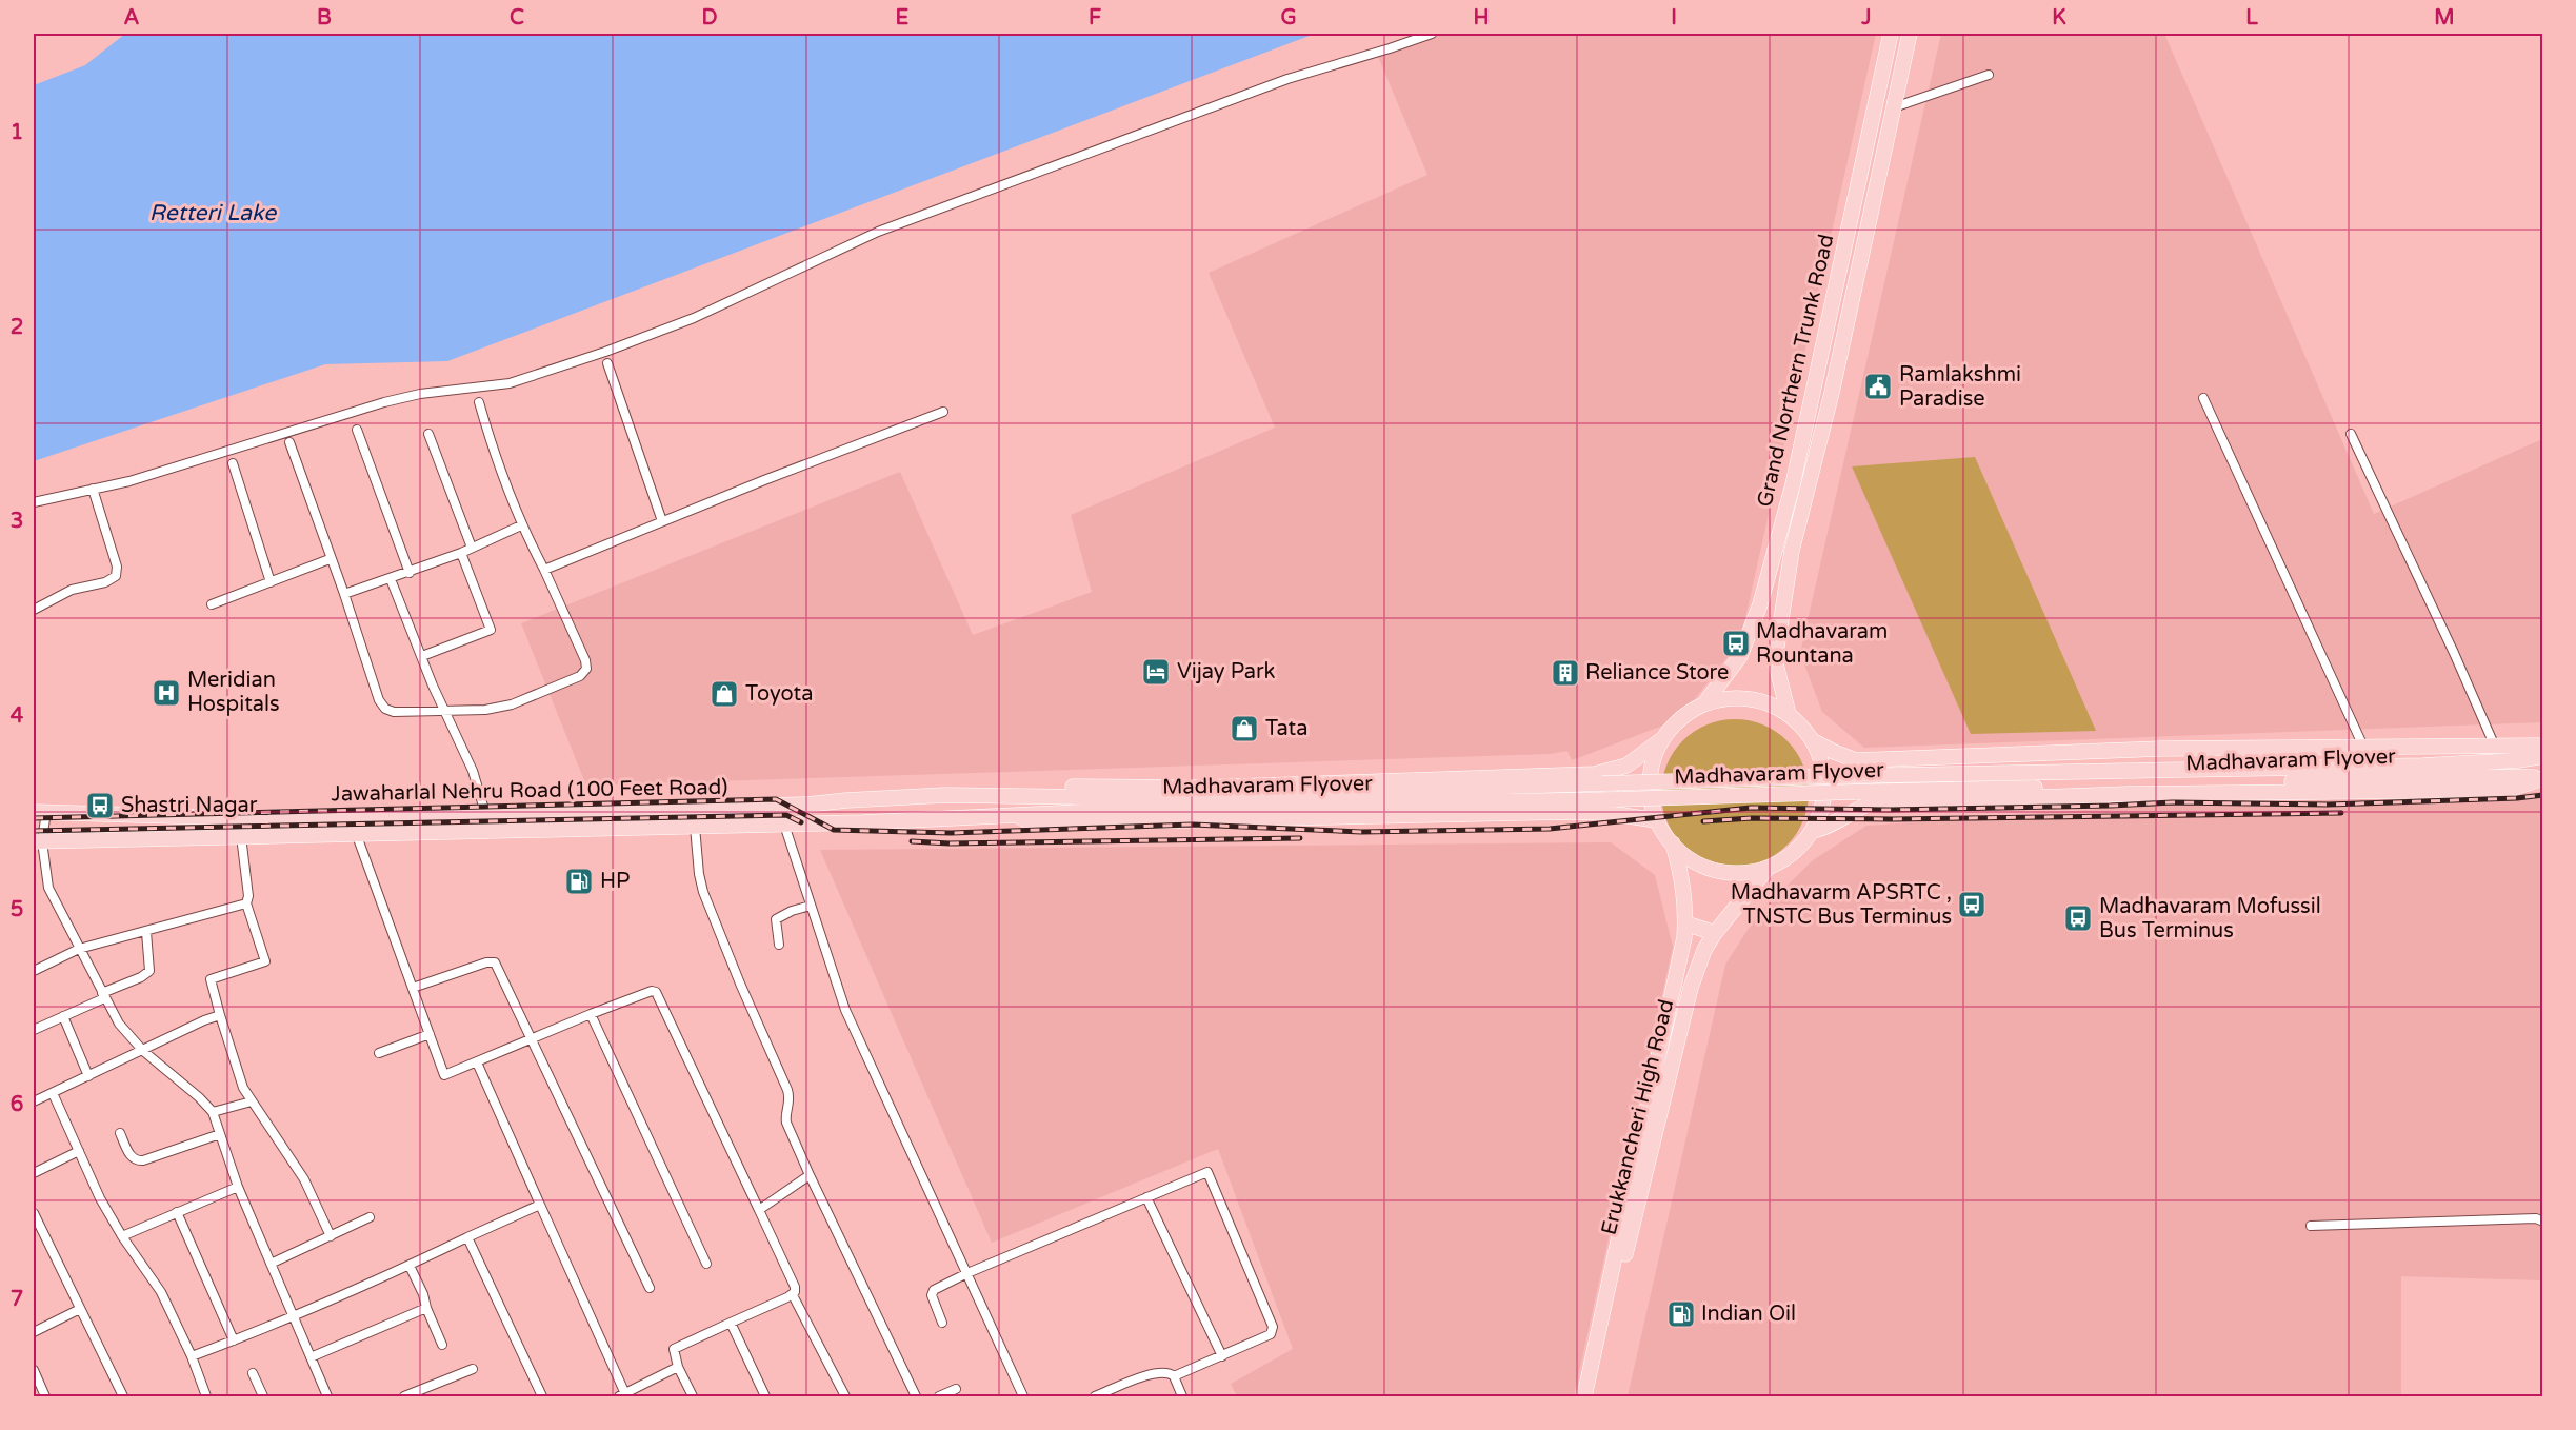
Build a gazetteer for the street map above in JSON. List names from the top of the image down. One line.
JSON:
{"streets":{"main road":["Grand Northern Trunk Road","Madhavaram Flyover","Jawaharlal Nehru Road (100 Feet Road)","Erukkancheri High Road"]},"crossings":[["Grand Northern Trunk Road","Erukkancheri High Road"],["Madhavaram Flyover","Jawaharlal Nehru Road (100 Feet Road)"]],"water":["Retteri Lake"],"places":{"public building":["Ramlakshmi Paradise"],"bus stop":["Madhavaram Rountana","Shastri Nagar","Madhavarm APSRTC , TNSTC Bus Terminus","Madhavaram Mofussil Bus Terminus"],"hotel":["Vijay Park"],"building":["Reliance Store"],"hospital":["Meridian Hospitals"],"shop":["Toyota","Tata"],"fuel station":["HP","Indian Oil"]},"grid":{"columns":["A","B","C","D","E","F","G","H","I","J","K","L","M"],"rows":["1","2","3","4","5","6","7"]}}
